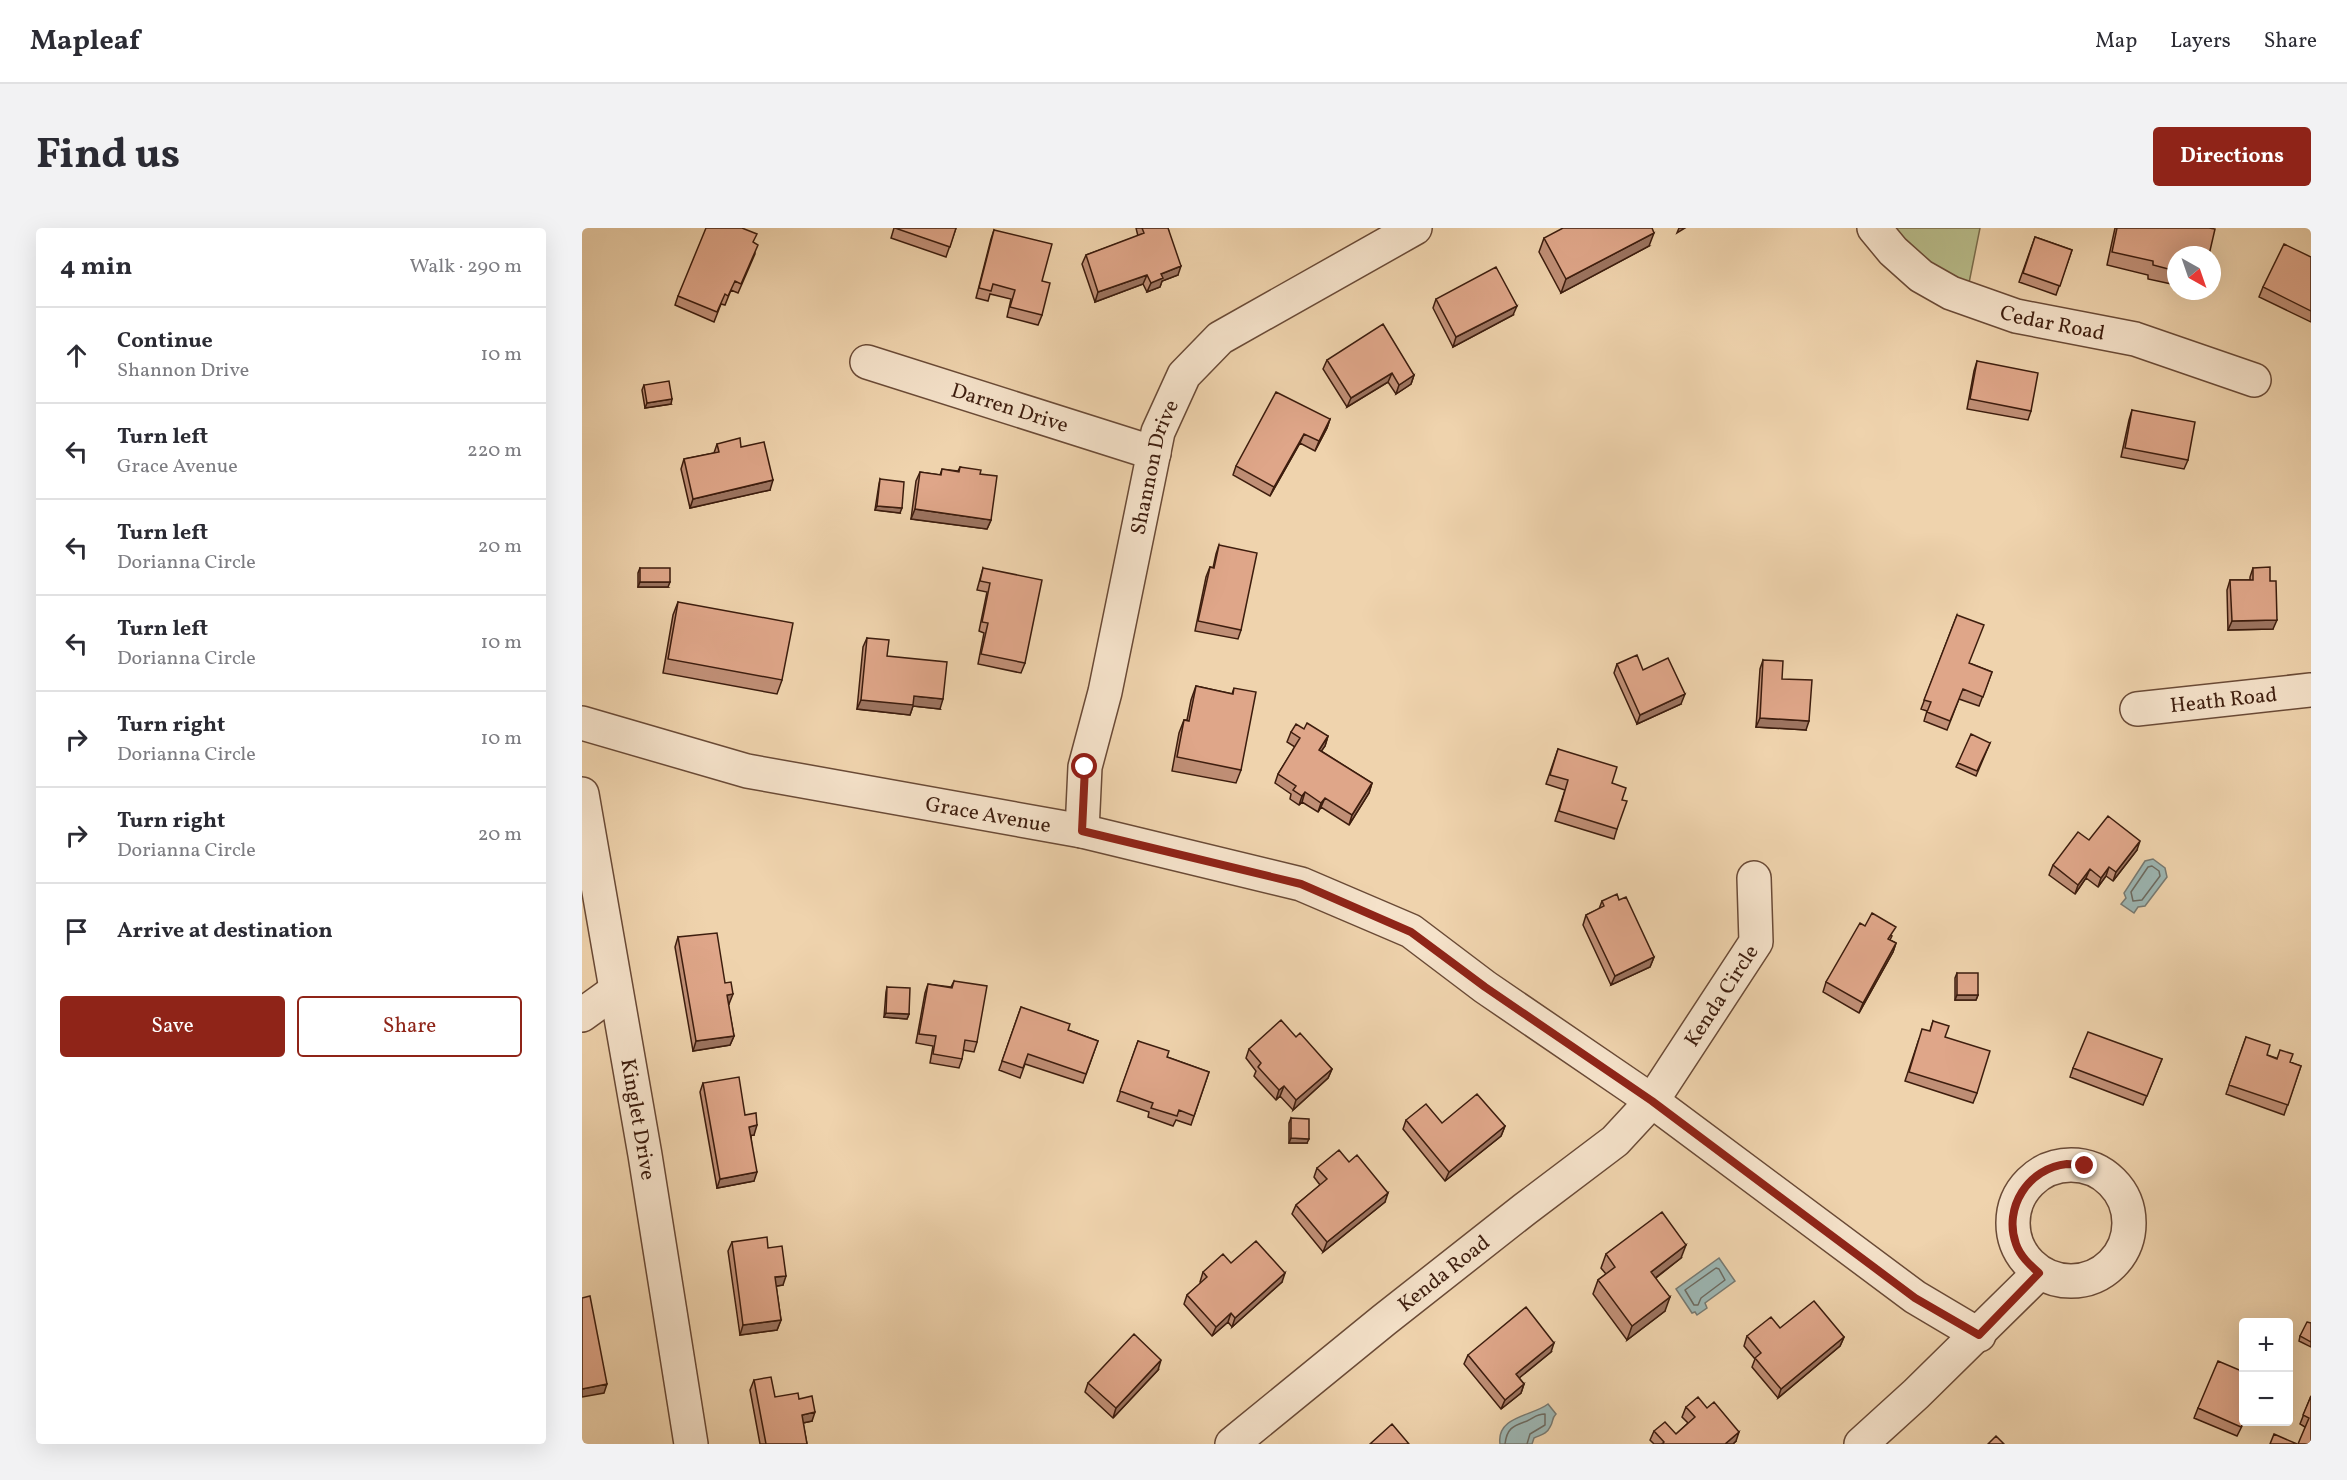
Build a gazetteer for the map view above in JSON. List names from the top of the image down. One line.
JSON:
{"streets":{"street":["Cedar Road","Darren Drive","Shannon Drive","Heath Road","Grace Avenue","Kenda Circle","Kinglet Drive","Kenda Road"]},"crossings":[["Darren Drive","Shannon Drive"],["Shannon Drive","Grace Avenue"],["Grace Avenue","Kenda Circle"],["Grace Avenue","Kenda Road"],["Kenda Circle","Kenda Road"]],"north":"bottom right","page":{"header":"Mapleaf","nav":["Map","Layers","Share"],"title":"Find us","buttons":["Directions",["Save","Share"]],"heading":["4 min","Walk · 290 m"],"list":[["Continue","Shannon Drive","10 m"],["Turn left","Grace Avenue","220 m"],["Turn left","Dorianna Circle","20 m"],["Turn left","Dorianna Circle","10 m"],["Turn right","Dorianna Circle","10 m"],["Turn right","Dorianna Circle","20 m"],"Arrive at destination"],"map_buttons":["+","−"]}}
